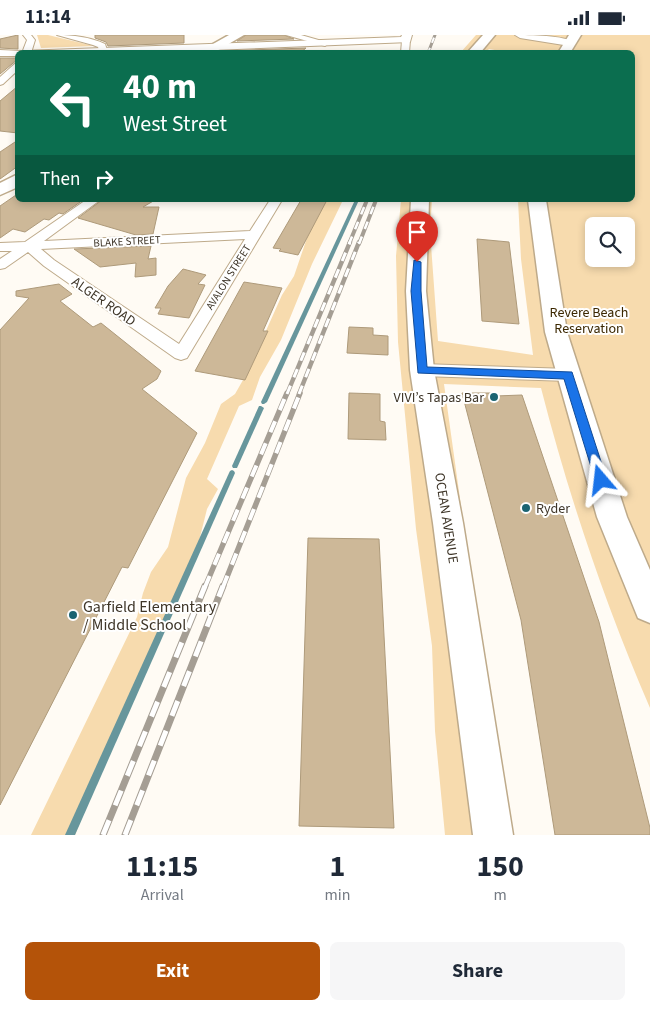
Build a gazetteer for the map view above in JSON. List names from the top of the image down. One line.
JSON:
{"streets":{"main road":["OCEAN AVENUE"],"street":["BLAKE STREET","AVALON STREET","ALGER ROAD"]},"crossings":[["BLAKE STREET","AVALON STREET"],["BLAKE STREET","ALGER ROAD"],["AVALON STREET","ALGER ROAD"]],"parks":["Revere Beach Reservation"],"places":["VIVI’s Tapas Bar","Ryder","Garfield Elementary / Middle School"],"page":{"status":"11:14","turn":["40 m","West Street"],"then":"Then","eta":["11:15","Arrival","1","min","150","m"],"buttons":["Exit","Share"]}}
